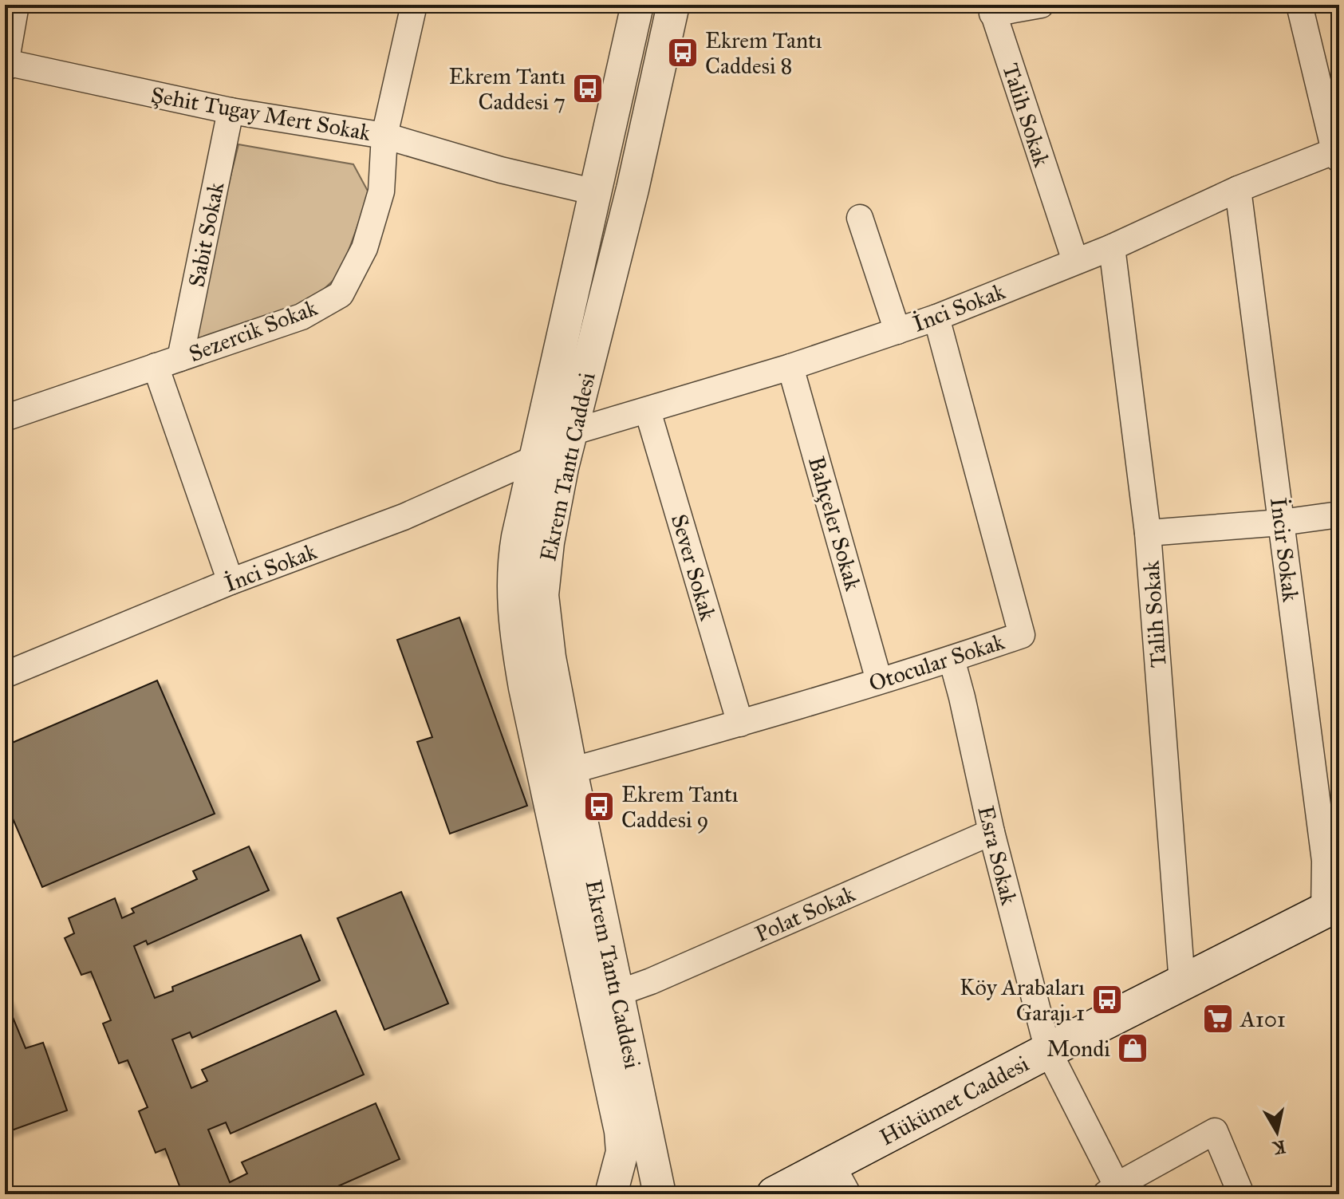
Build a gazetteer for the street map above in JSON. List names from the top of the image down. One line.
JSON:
{"streets":{"main road":["Hükümet Caddesi"],"street":["Şehit Tugay Mert Sokak","Talih Sokak","Sabit Sokak","İnci Sokak","Sezercik Sokak","Ekrem Tantı Caddesi","Bahçeler Sokak","İncir Sokak","Sever Sokak","Otocular Sokak","Esra Sokak","Polat Sokak"]},"crossings":[["Şehit Tugay Mert Sokak","Sabit Sokak"],["Şehit Tugay Mert Sokak","Sezercik Sokak"],["Talih Sokak","İnci Sokak"],["Talih Sokak","Hükümet Caddesi"],["Sabit Sokak","Sezercik Sokak"],["İnci Sokak","Ekrem Tantı Caddesi"],["İnci Sokak","Bahçeler Sokak"],["İnci Sokak","İncir Sokak"],["İnci Sokak","Sever Sokak"],["İnci Sokak","Otocular Sokak"],["Ekrem Tantı Caddesi","Otocular Sokak"],["Ekrem Tantı Caddesi","Polat Sokak"],["Bahçeler Sokak","Otocular Sokak"],["İncir Sokak","Hükümet Caddesi"],["Sever Sokak","Otocular Sokak"],["Otocular Sokak","Esra Sokak"],["Esra Sokak","Polat Sokak"],["Esra Sokak","Hükümet Caddesi"]],"places":{"bus stop":["Ekrem Tantı Caddesi 8","Ekrem Tantı Caddesi 7","Ekrem Tantı Caddesi 9","Köy Arabaları Garajı 1"],"supermarket":["A101"],"shop":["Mondi"]},"north":"bottom"}
